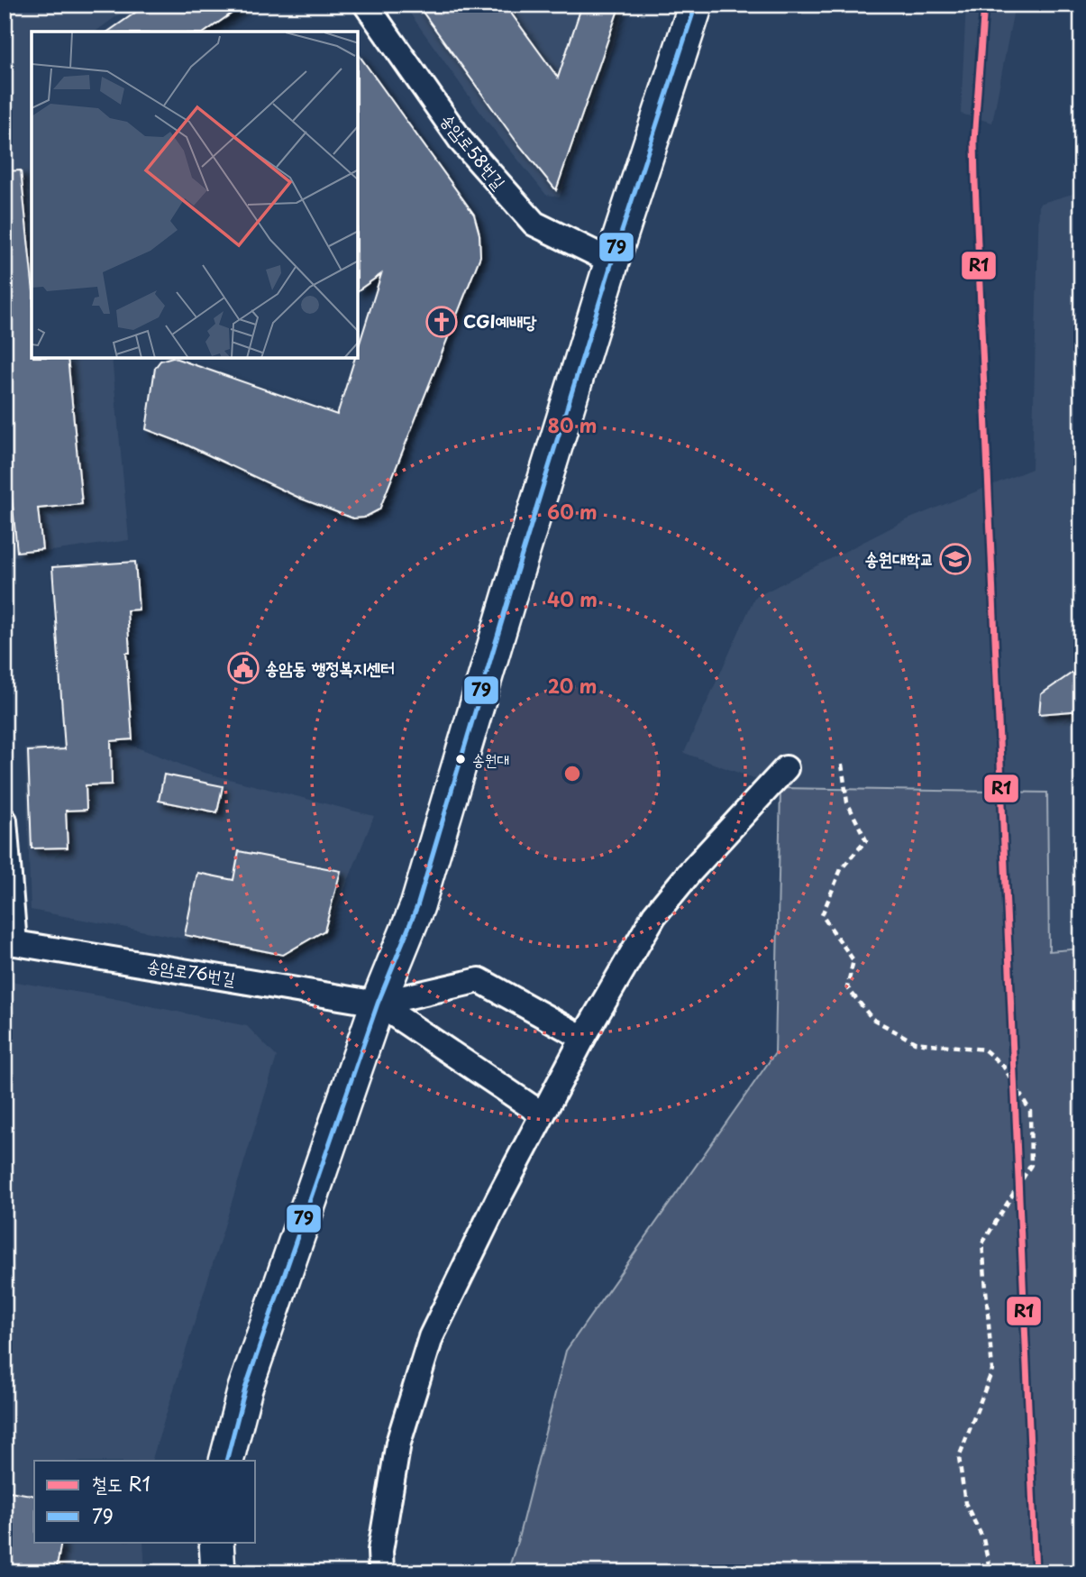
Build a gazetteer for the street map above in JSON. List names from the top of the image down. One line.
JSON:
{"streets":{"street":["송암로58번길","송암로76번길"]},"places":{"church":["CGI예배당"],"school or university":["송원대학교"],"public building":["송암동 행정복지센터"],"other":["송원대"]},"lines":["rail line R1","transit line 79"],"legend":["철도 R1","79"],"rings":["80 m","60 m","40 m","20 m"]}
